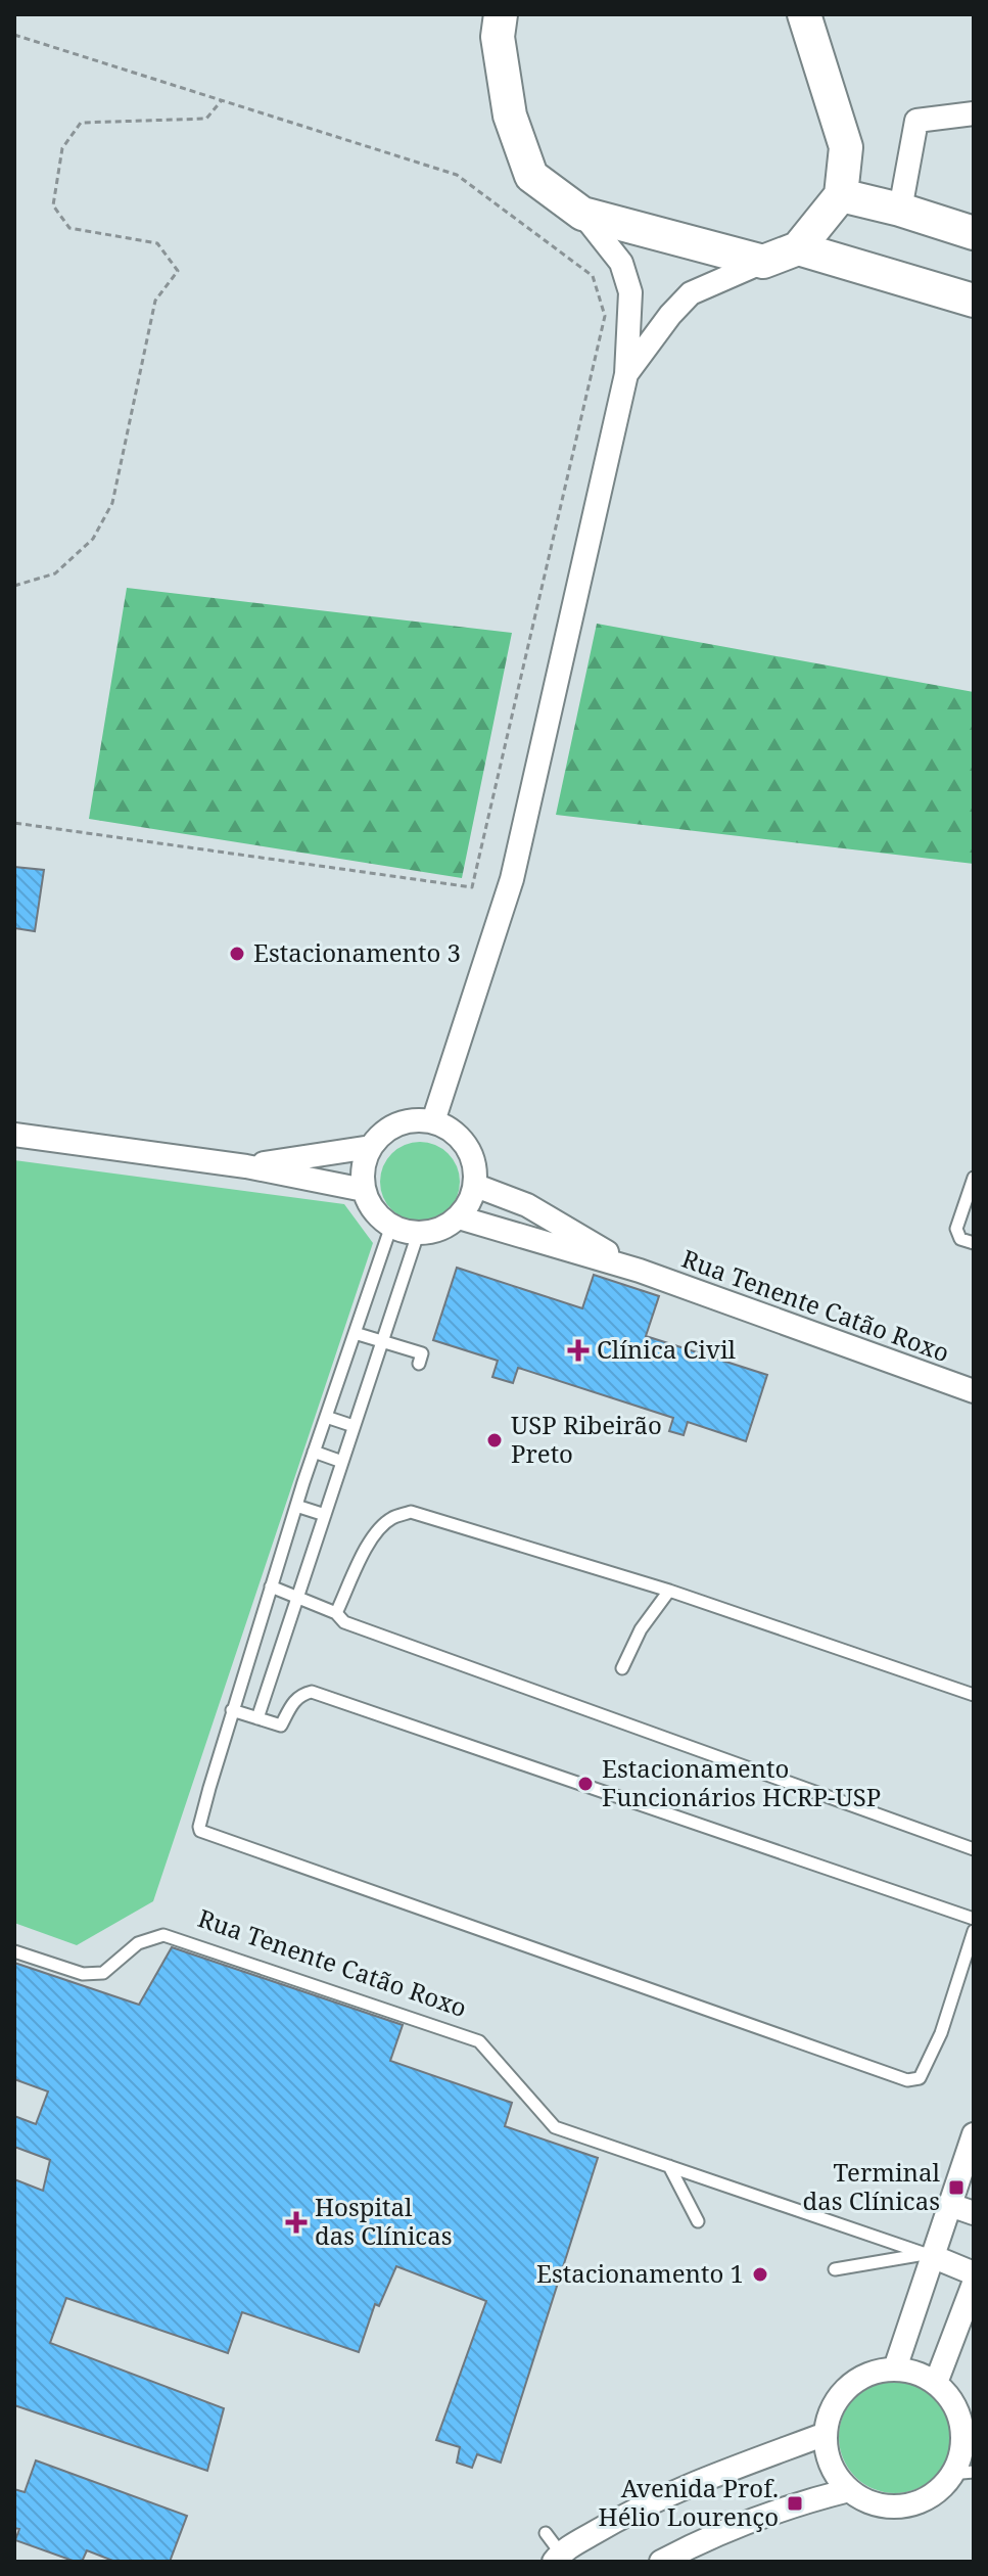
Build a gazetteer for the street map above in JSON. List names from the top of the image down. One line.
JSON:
{"streets":{"street":["Rua Tenente Catão Roxo"]},"places":{"other":["Estacionamento 3","USP Ribeirão Preto","Estacionamento Funcionários HCRP-USP","Estacionamento 1"],"health":["Clínica Civil","Hospital das Clínicas"],"transit":["Terminal das Clínicas","Avenida Prof. Hélio Lourenço"]}}
